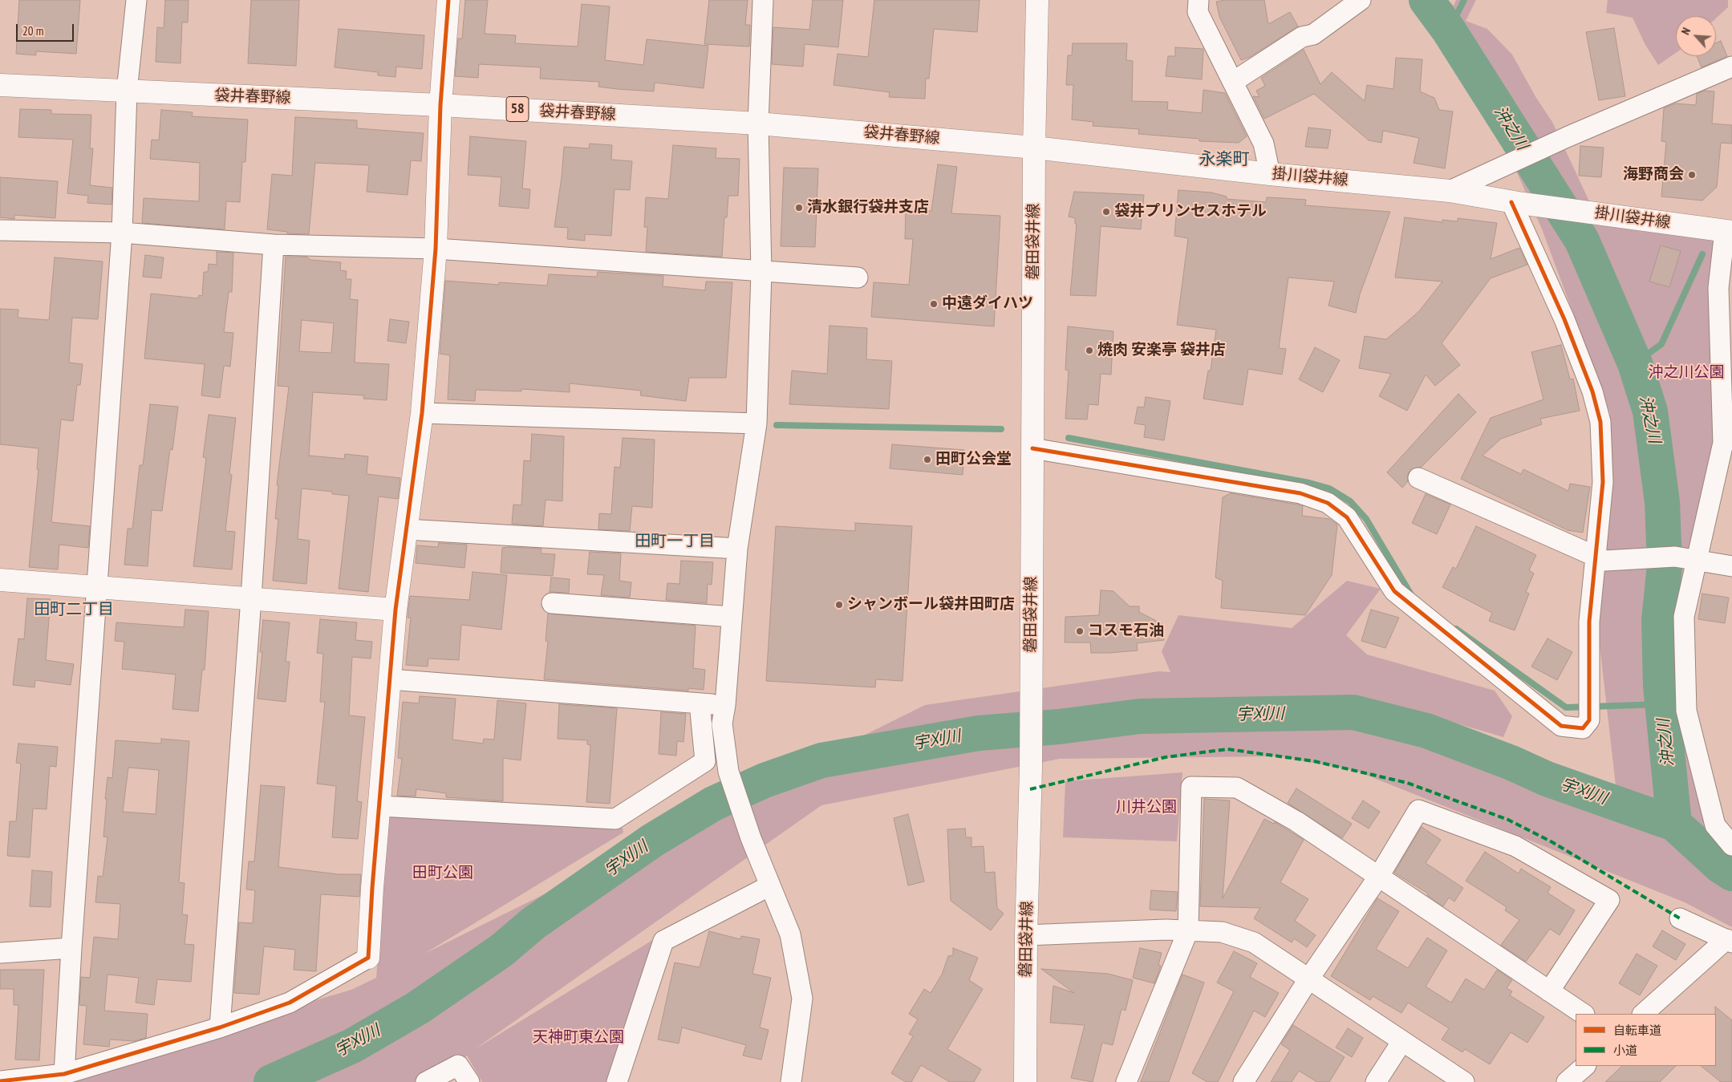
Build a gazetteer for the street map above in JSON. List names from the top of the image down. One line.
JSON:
{"streets":{"main road":["袋井春野線","58","掛川袋井線","磐田袋井線"]},"crossings":[["袋井春野線","掛川袋井線"],["袋井春野線","磐田袋井線"],["掛川袋井線","磐田袋井線"]],"districts":["永楽町","田町一丁目","田町二丁目"],"water":["沖之川","宇刈川"],"parks":["沖之川公園","川井公園","田町公園","天神町東公園"],"places":["海野商会","清水銀行袋井支店","袋井プリンセスホテル","中遠ダイハツ","焼肉 安楽亭 袋井店","田町公会堂","シャンボール袋井田町店","コスモ石油"],"legend":["自転車道","小道"],"scale_bar":"20 m","north":"top left"}
